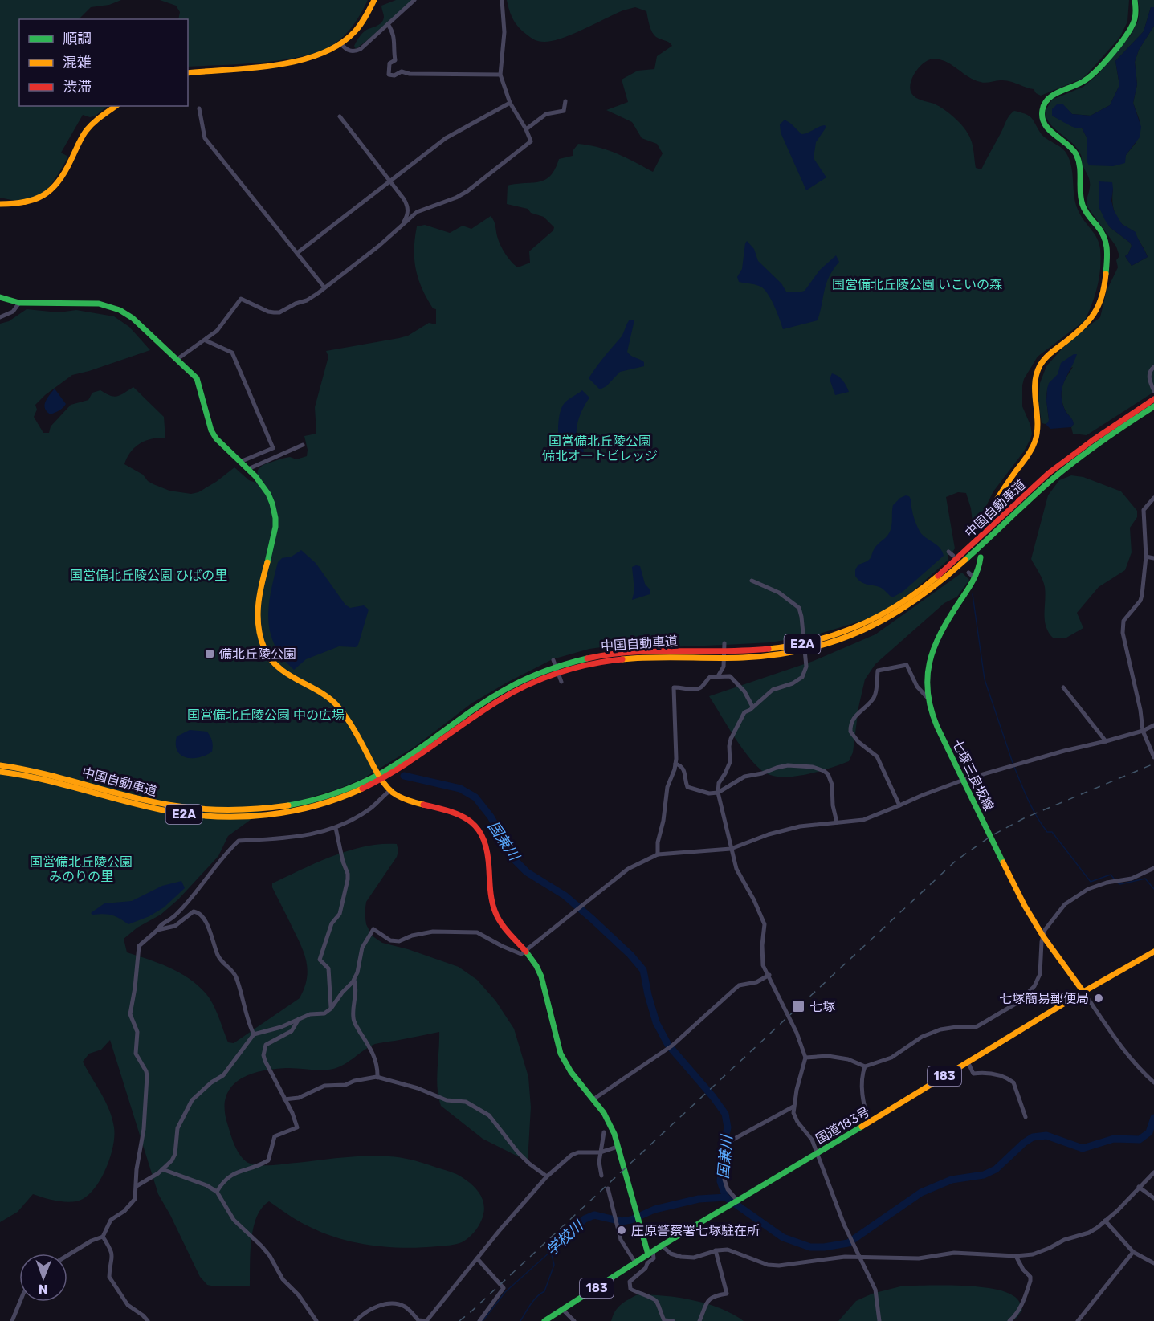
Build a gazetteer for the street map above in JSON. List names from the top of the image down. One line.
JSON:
{"streets":{"main road":["中国自動車道","E2A","七塚三良坂線","183","国道183号"]},"crossings":[["七塚三良坂線","国道183号"]],"water":["国兼川","学校川"],"parks":["国営備北丘陵公園 いこいの森","国営備北丘陵公園 備北オートビレッジ","国営備北丘陵公園 ひばの里","国営備北丘陵公園 中の広場","国営備北丘陵公園 みのりの里"],"places":{"transit":["備北丘陵公園","七塚"],"other":["七塚簡易郵便局","庄原警察署七塚駐在所"]},"legend":["順調","混雑","渋滞"],"north":"bottom"}
